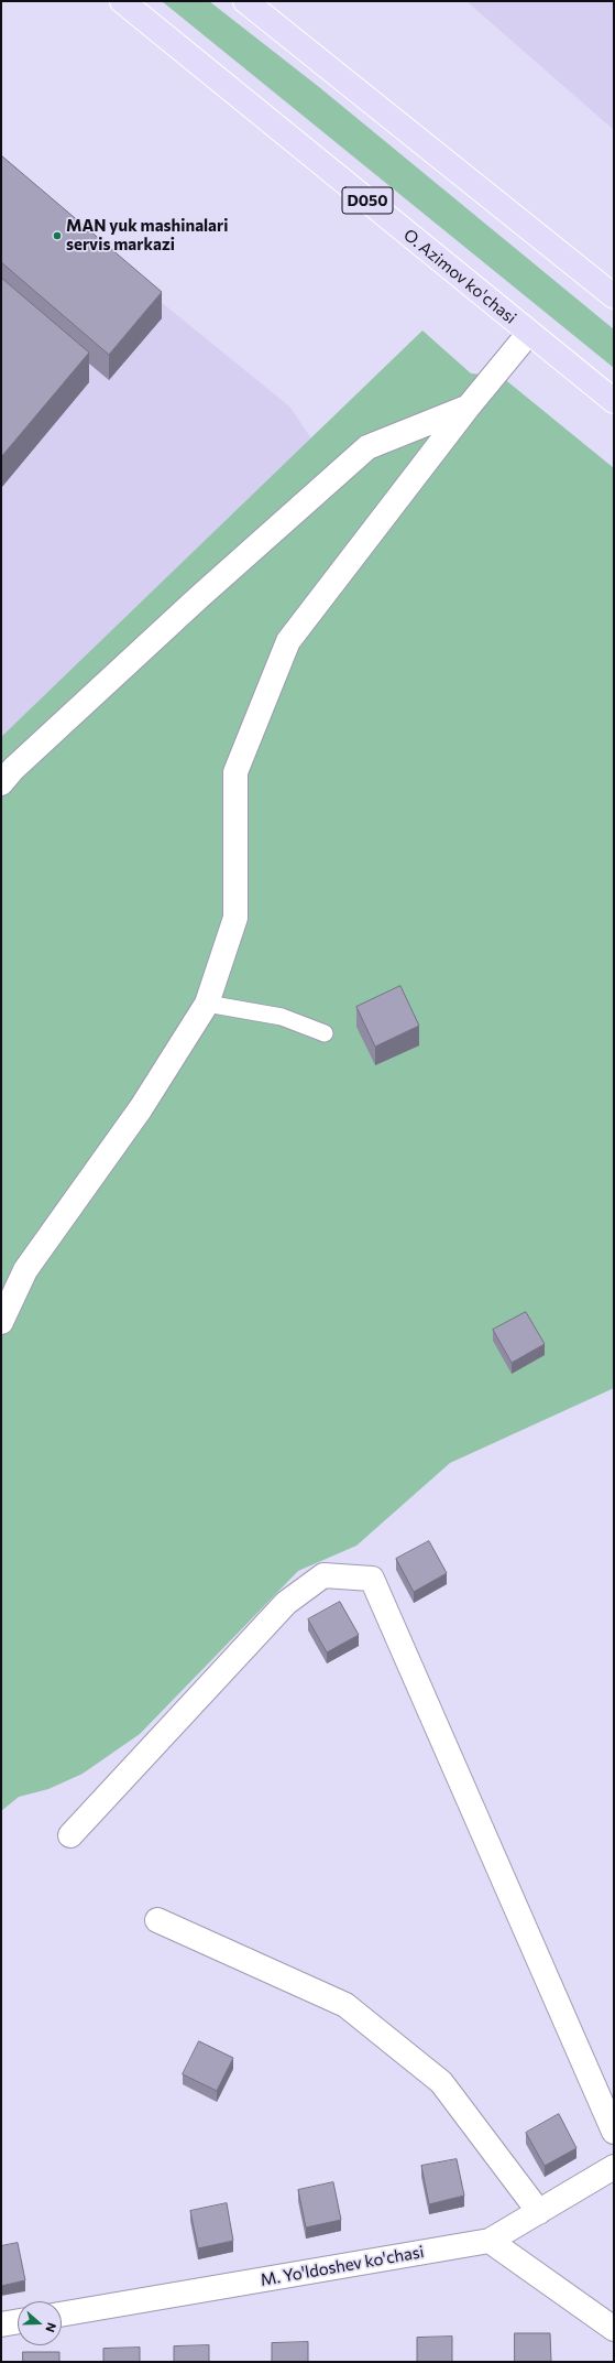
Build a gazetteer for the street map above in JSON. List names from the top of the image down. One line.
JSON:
{"streets":{"main road":["D050","O. Azimov ko'chasi"],"street":["M. Yo'ldoshev ko'chasi"]},"places":["MAN yuk mashinalari servis markazi"],"north":"right"}
